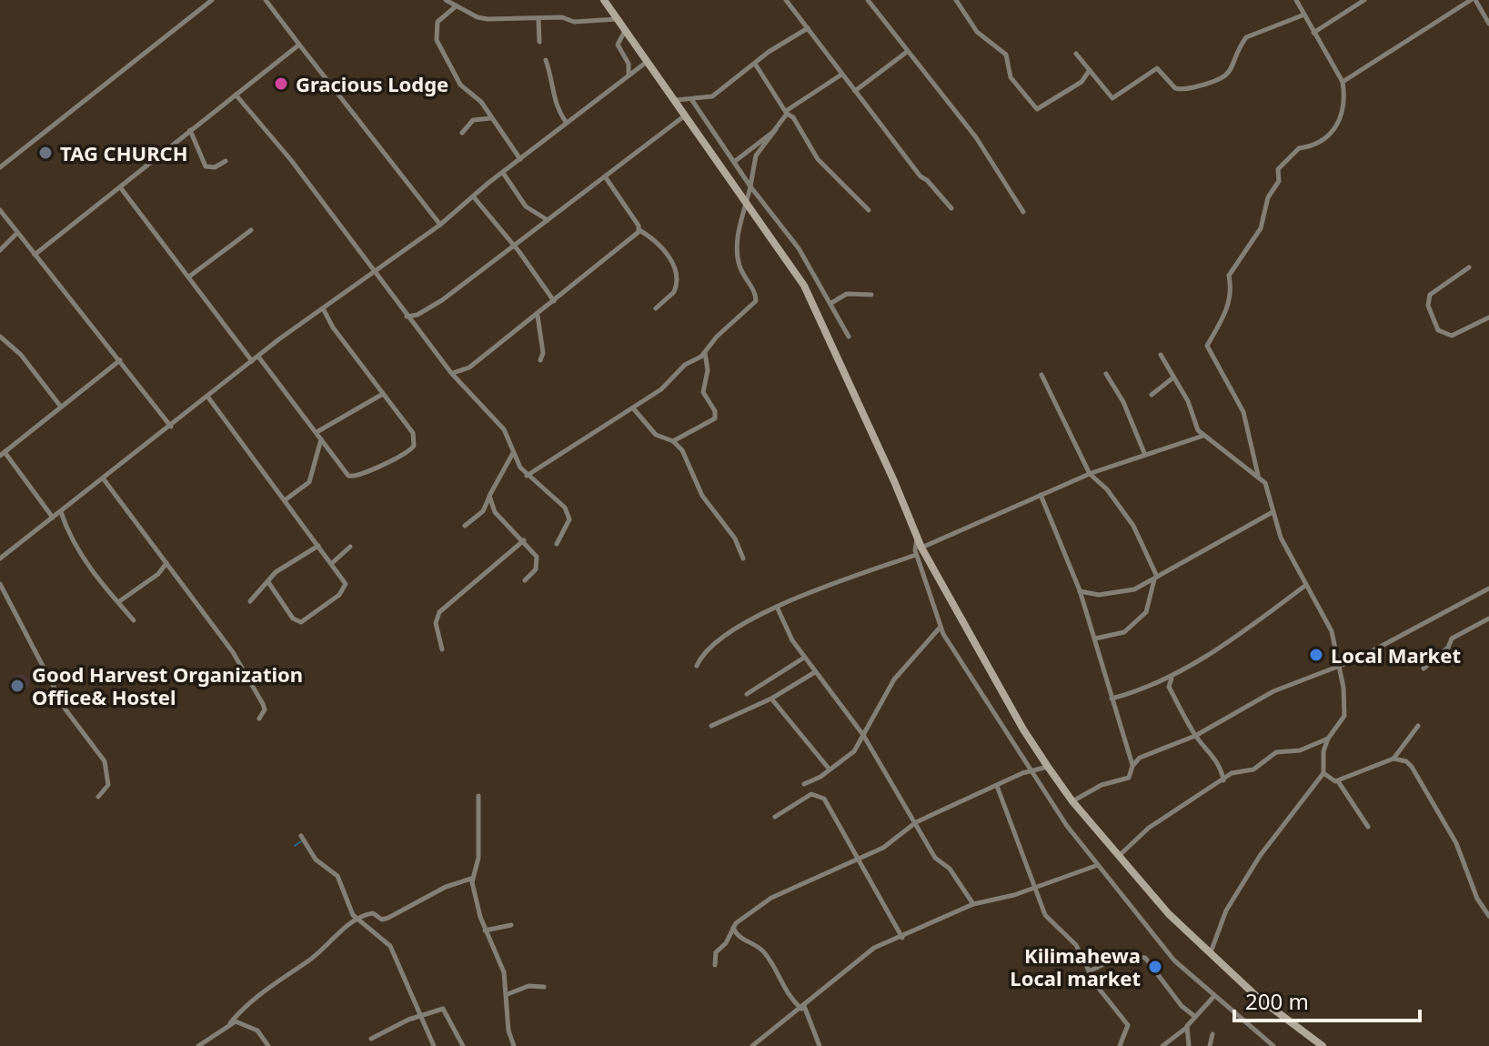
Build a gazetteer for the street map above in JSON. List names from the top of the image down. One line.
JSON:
{"places":["Gracious Lodge","TAG CHURCH","Local Market","Good Harvest Organization Office& Hostel","Kilimahewa Local market"],"scale_bar":"200 m"}
